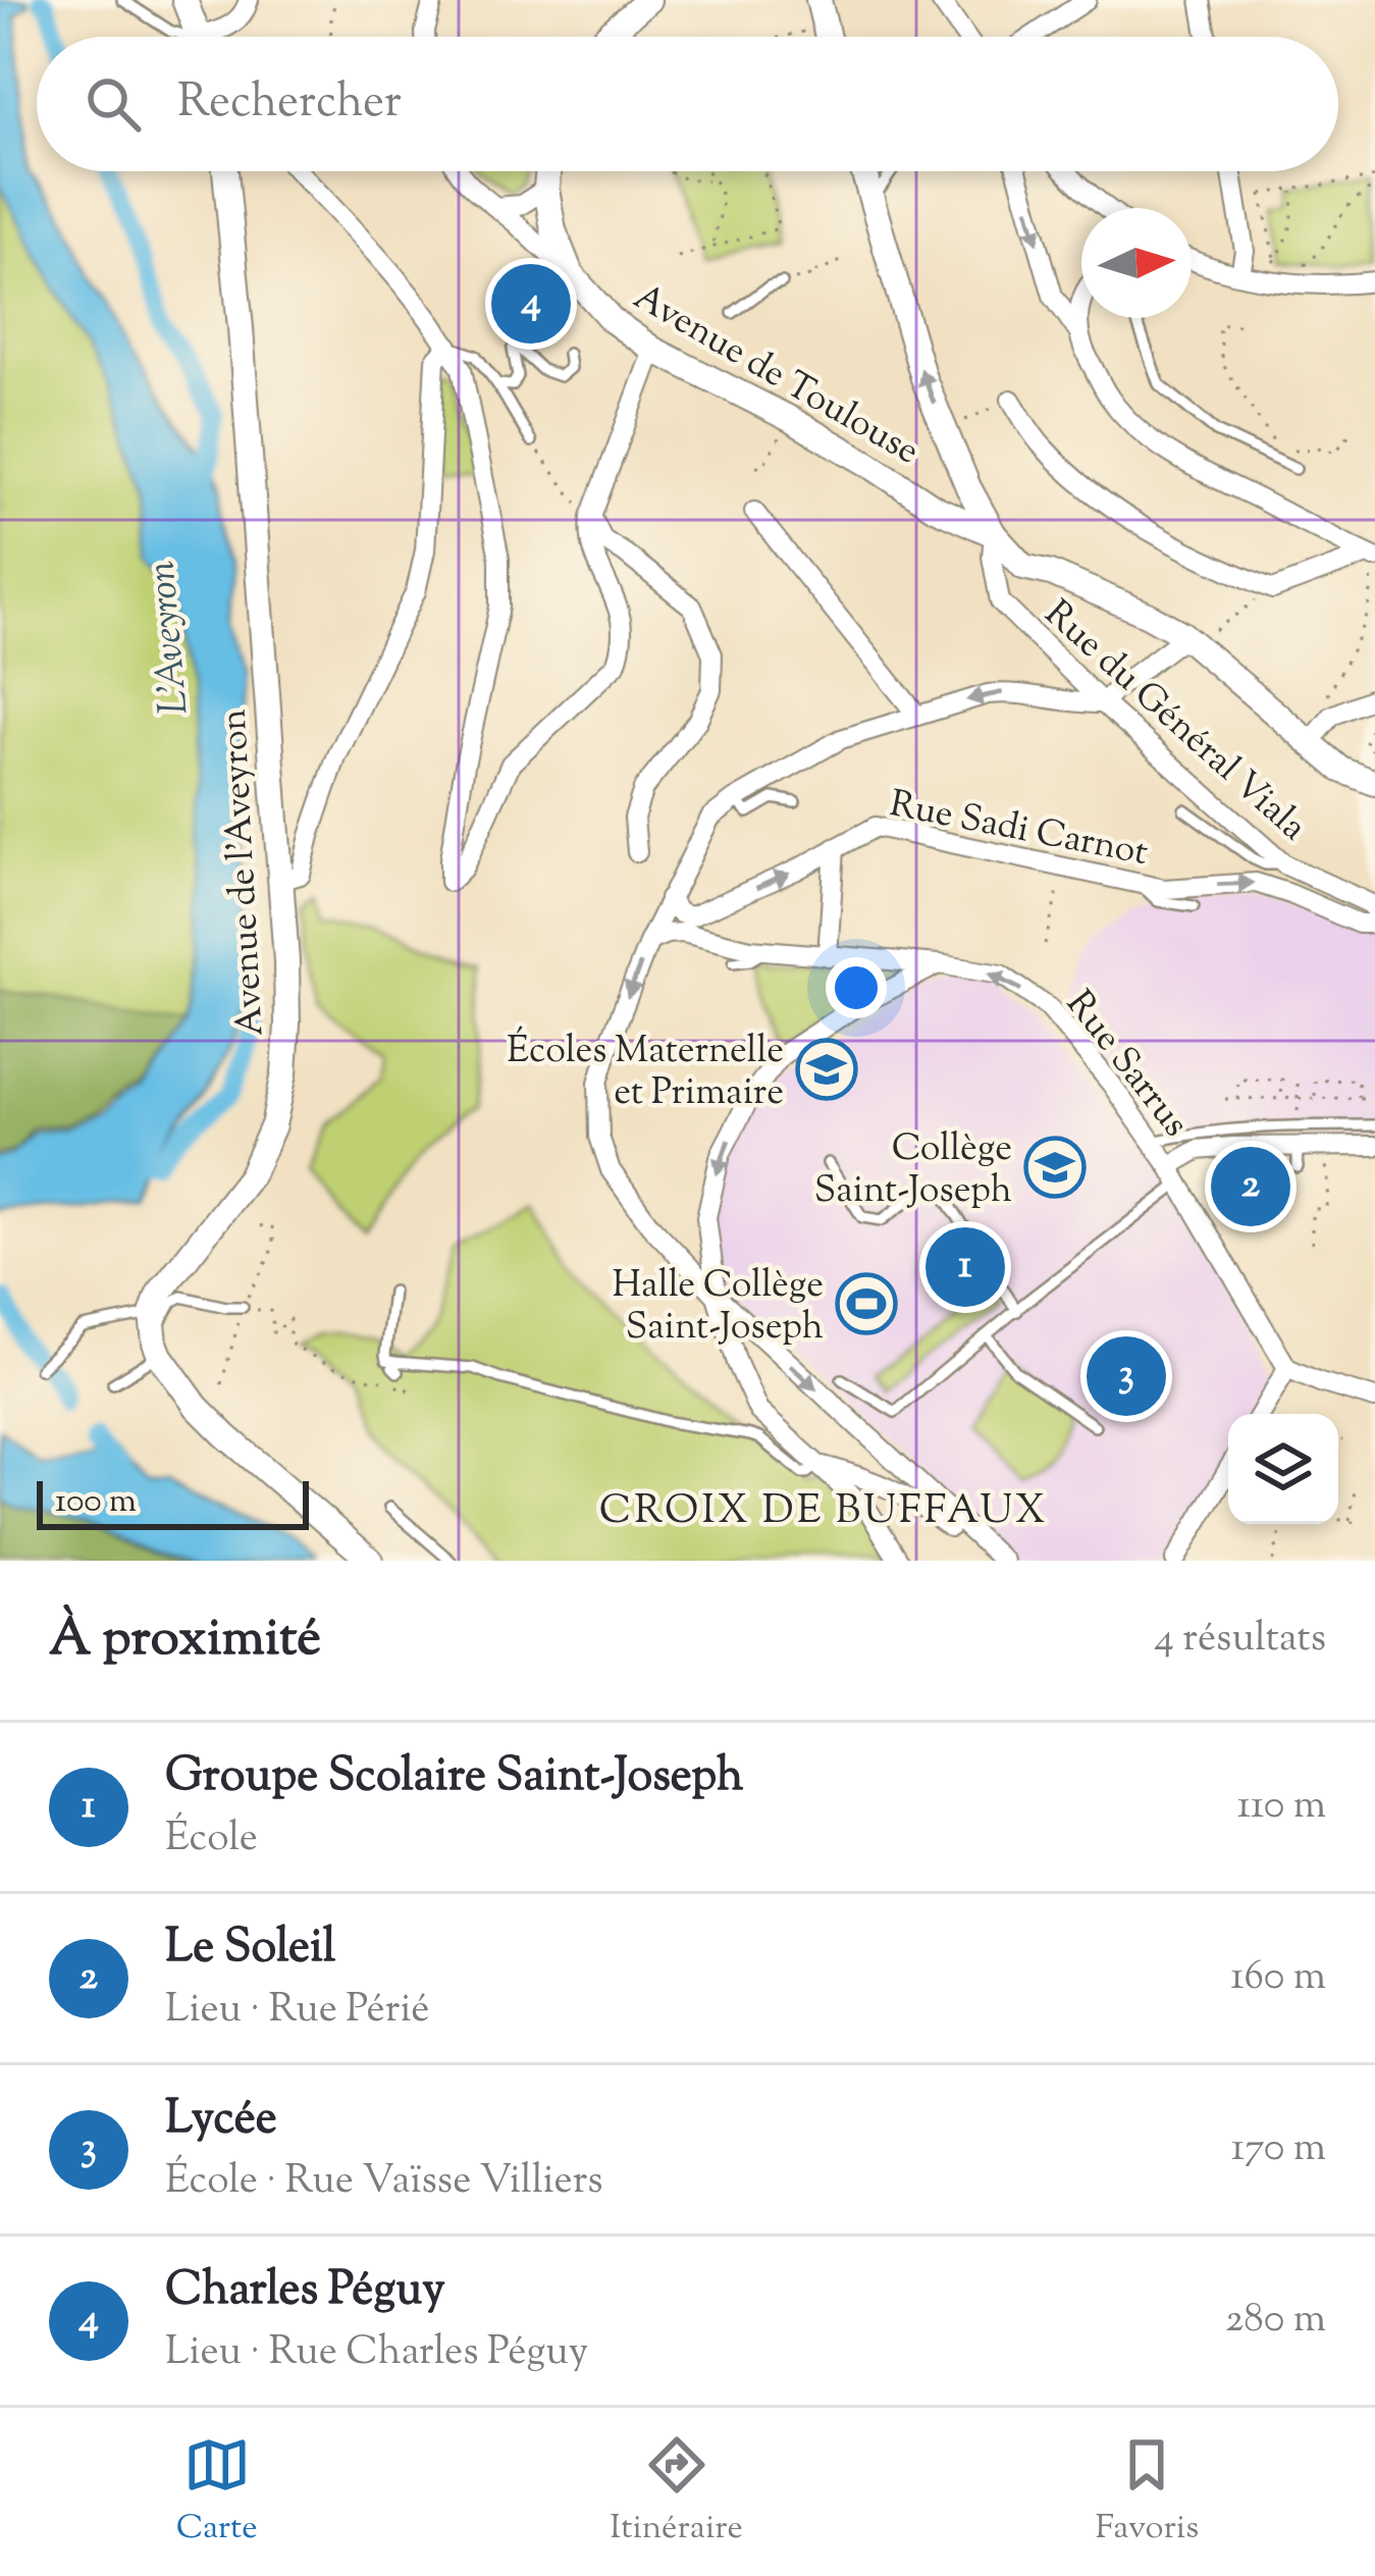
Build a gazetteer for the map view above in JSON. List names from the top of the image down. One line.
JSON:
{"streets":{"main road":["Avenue de Toulouse","Avenue de l'Aveyron"],"street":["Rue du Général Viala","Rue Sadi Carnot","Rue Sarrus"]},"crossings":[["Avenue de Toulouse","Rue du Général Viala"],["Rue Sadi Carnot","Rue Sarrus"]],"one_way":["Rue Sadi Carnot"],"districts":["CROIX DE BUFFAUX"],"water":["L'Aveyron"],"places":{"school or university":["Écoles Maternelle et Primaire","Collège Saint-Joseph"],"sports":["Halle Collège Saint-Joseph"]},"scale_bar":"100 m","north":"right","page":{"search":"Rechercher","pins":["4","2","1","3"],"scale":"100 m","heading":["À proximité","4 résultats"],"list":[{"mark":"1","name":"Groupe Scolaire Saint-Joseph","note":"École","value":"110 m"},{"mark":"2","name":"Le Soleil","note":"Lieu · Rue Périé","value":"160 m"},{"mark":"3","name":"Lycée","note":"École · Rue Vaïsse Villiers","value":"170 m"},{"mark":"4","name":"Charles Péguy","note":"Lieu · Rue Charles Péguy","value":"280 m"}],"nav":["Carte","Itinéraire","Favoris"]}}
